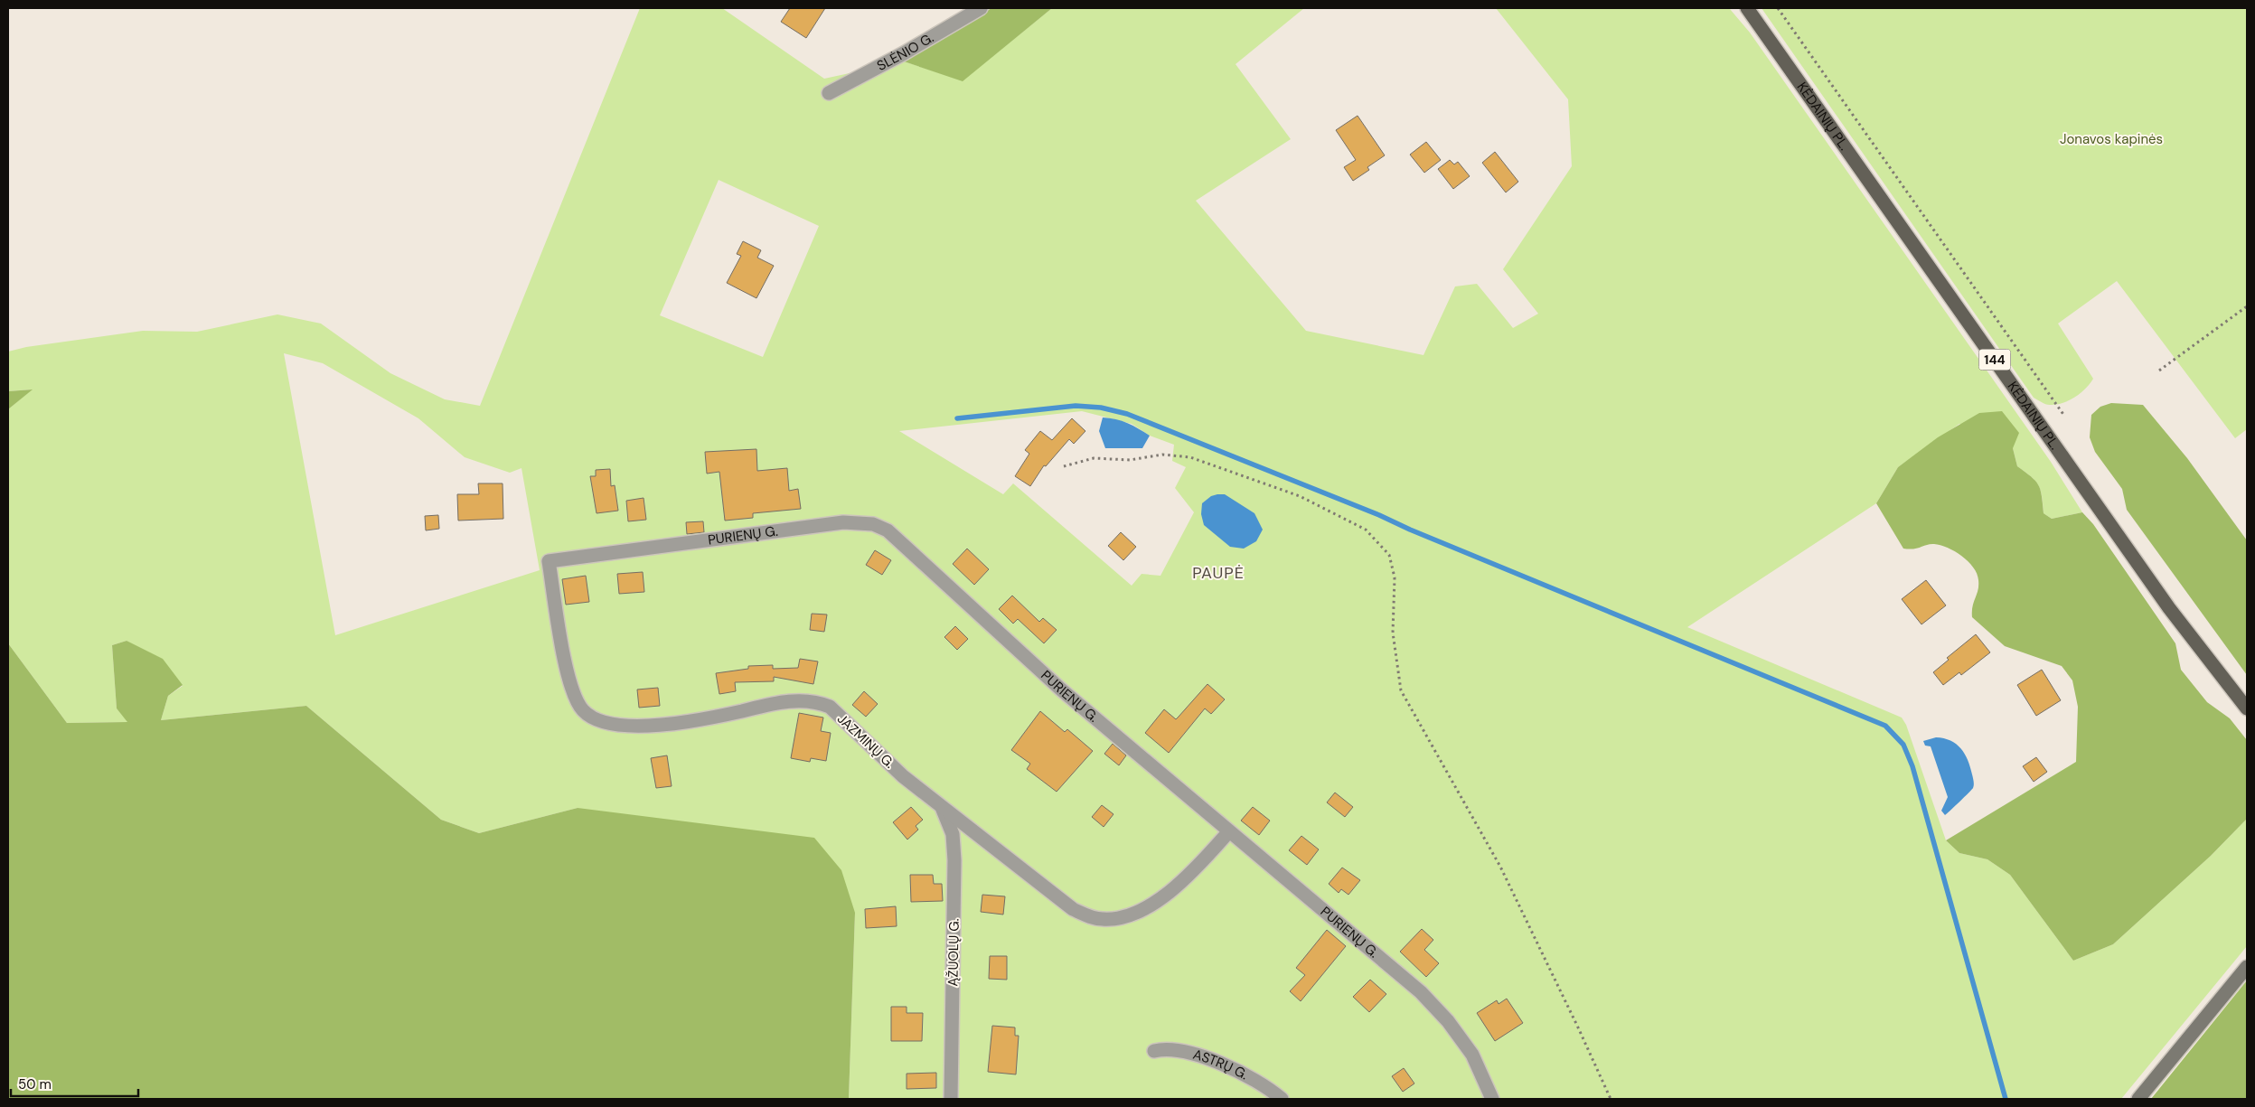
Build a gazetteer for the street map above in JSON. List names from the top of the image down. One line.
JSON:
{"streets":{"main road":["KĖDAINIŲ PL.","144"],"street":["SLĖNIO G.","PURIENŲ G.","JAZMINŲ G.","ĄŽUOLŲ G.","ASTRŲ G."]},"crossings":[["PURIENŲ G.","JAZMINŲ G."],["JAZMINŲ G.","ĄŽUOLŲ G."]],"districts":["PAUPĖ"],"parks":["Jonavos kapinės"],"scale_bar":"50 m"}
